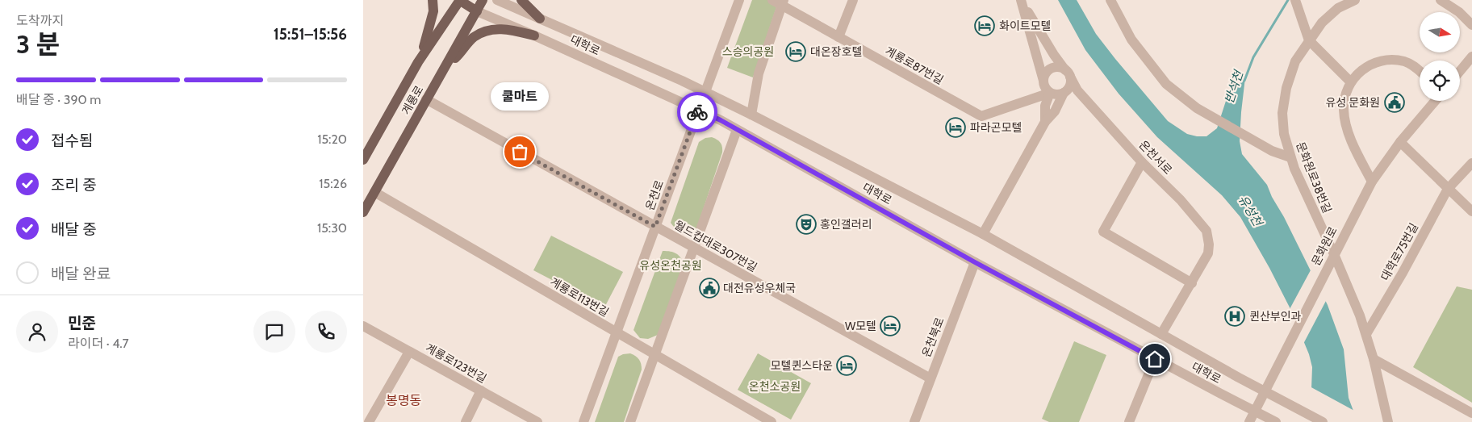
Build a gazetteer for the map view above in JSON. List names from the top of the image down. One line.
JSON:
{"streets":{"main road":["대학로","계룡로"],"street":["계룡로87번길","온천서로","문화원로38번길","온천로","월드컵대로307번길","문화원로","대학로75번길","계룡로113번길","온천북로","계룡로123번길"]},"crossings":[["대학로","계룡로"],["대학로","온천로"],["대학로","문화원로"],["대학로","온천북로"],["계룡로87번길","온천서로"],["계룡로","월드컵대로307번길"],["계룡로","계룡로113번길"],["문화원로38번길","문화원로"],["문화원로38번길","대학로75번길"],["온천로","월드컵대로307번길"],["온천로","계룡로113번길"],["월드컵대로307번길","온천북로"]],"districts":["봉명동"],"water":["반석천","유성천"],"parks":["스승의공원","유성온천공원","온천소공원"],"places":{"hotel":["화이트모텔","대온장호텔","파라곤모텔","W모텔","모텔퀸스타운"],"public building":["유성 문화원","대전유성우체국"],"other":["쿨마트"],"theatre":["홍인갤러리"],"hospital":["퀸산부인과"]},"north":"right","page":{"heading":["3 분","도착까지","15:51–15:56"],"panel":["민준","라이더 · 4.7"],"bar":"배달 중 · 390 m","bubble":"쿨마트","list":[["접수됨","15:20"],["조리 중","15:26"],["배달 중","15:30"],"배달 완료"]}}
